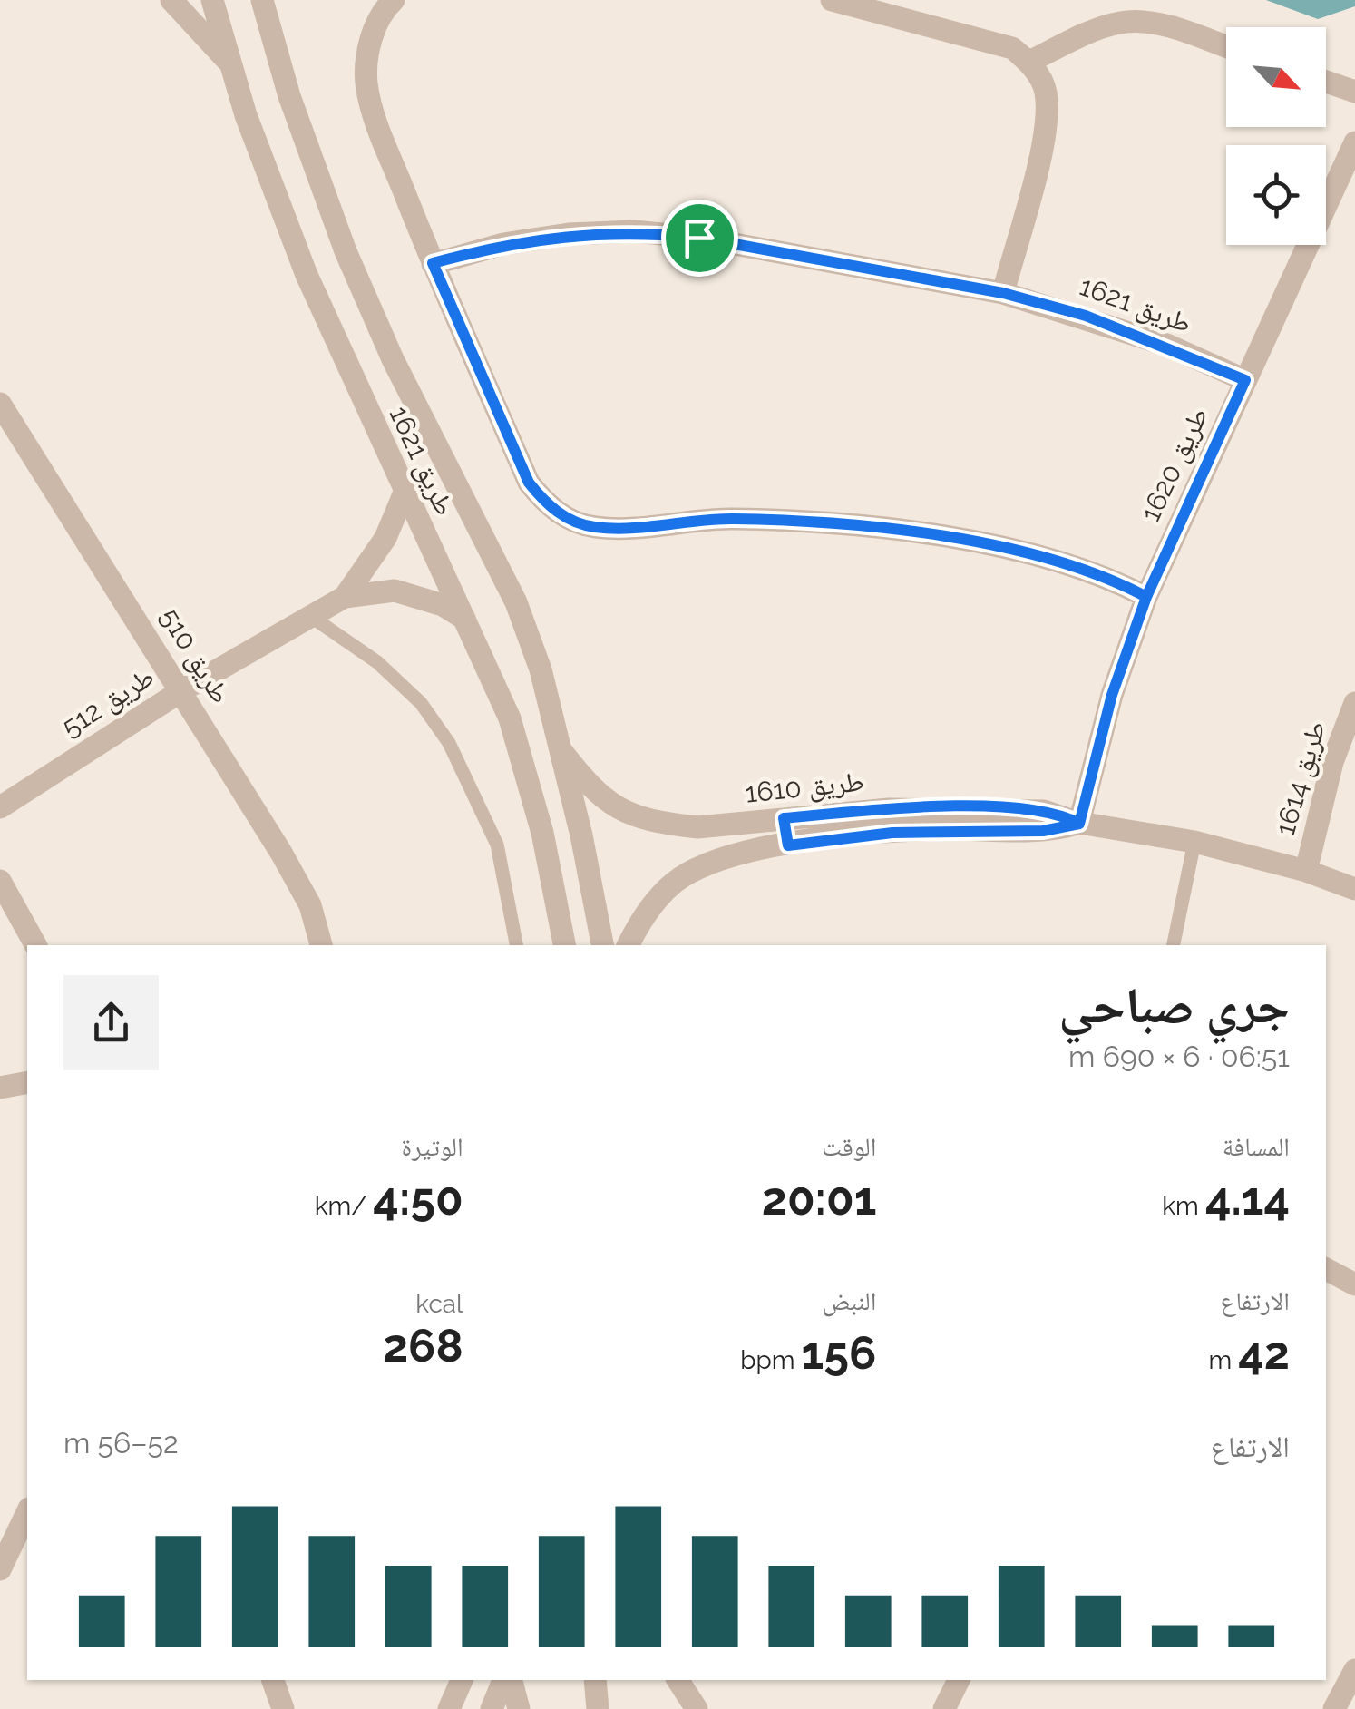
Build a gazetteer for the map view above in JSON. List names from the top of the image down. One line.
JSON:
{"streets":{"street":["طريق 1621","طريق 1620","طريق 510","طريق 512","طريق 1614","طريق 1610"]},"crossings":[["طريق 1621","طريق 1620"],["طريق 1621","طريق 512"],["طريق 1621","طريق 1610"],["طريق 1620","طريق 1610"],["طريق 510","طريق 512"],["طريق 1614","طريق 1610"]],"north":"bottom right","page":{"heading":["جري صباحي","06:51 · 6 × 690 m"],"stats":[["المسافة","4.14 km"],["الوقت","20:01"],["الوتيرة","4:50 /km"],["الارتفاع","42 m"],["النبض","156 bpm"],["kcal","268"]],"chart":["الارتفاع","52–56 m"]}}
